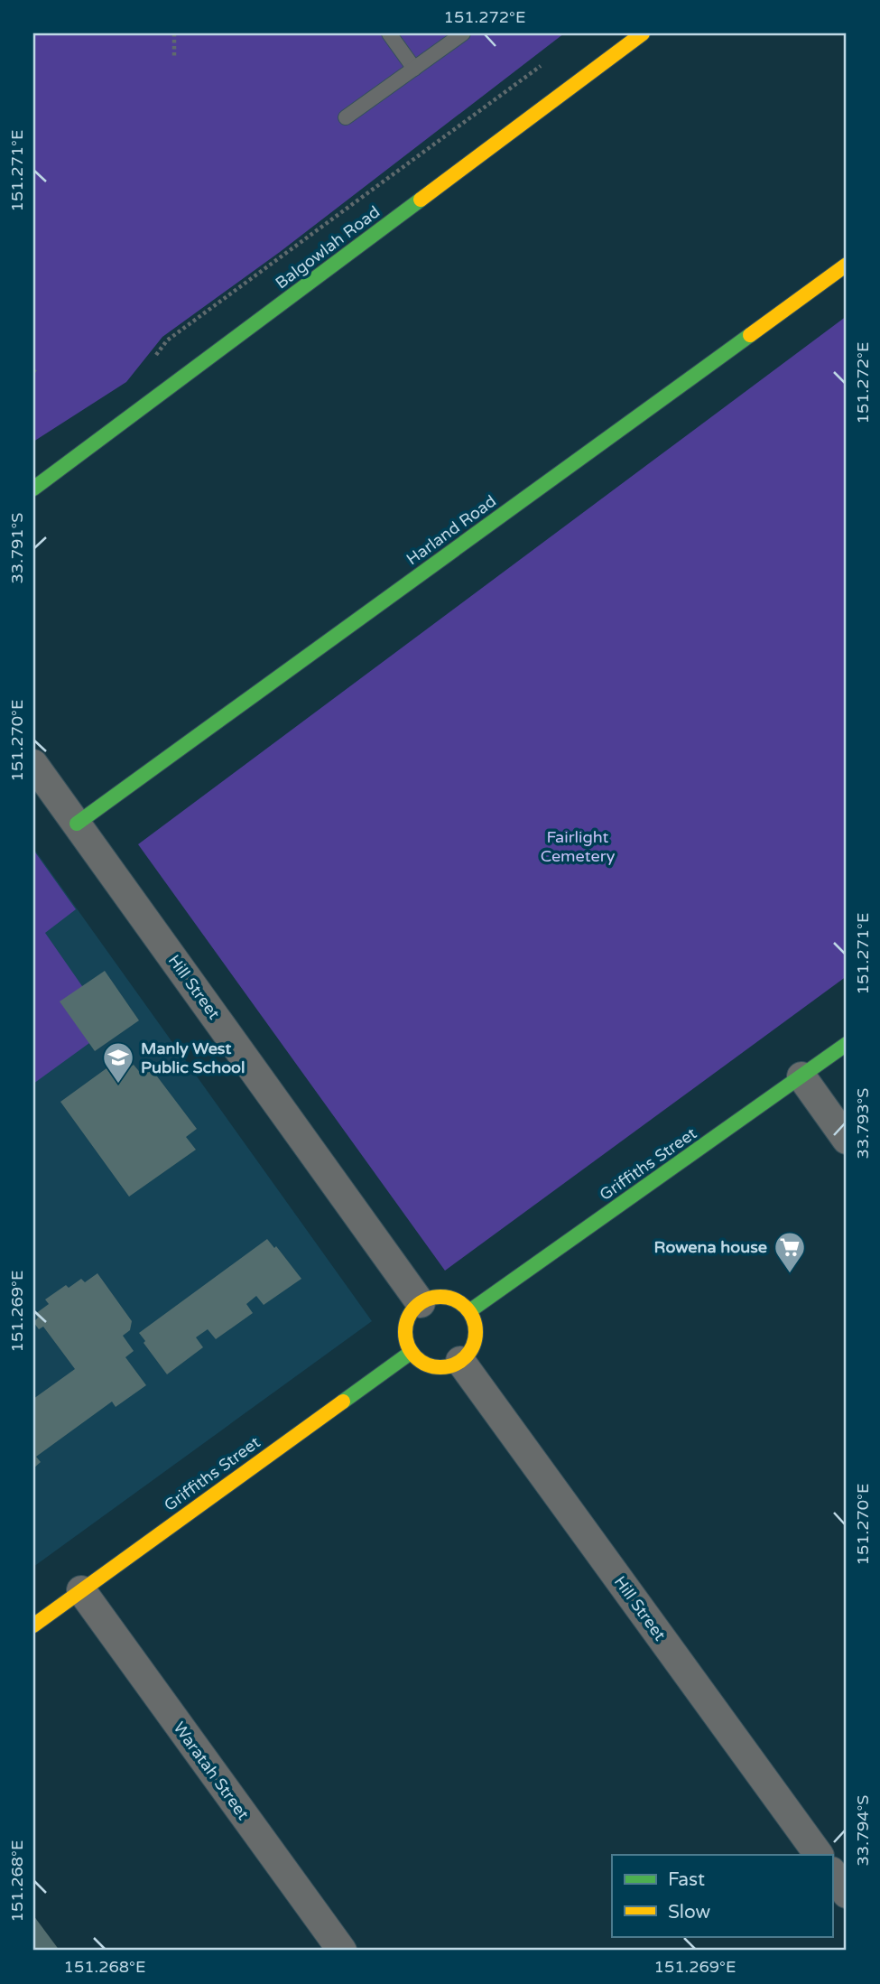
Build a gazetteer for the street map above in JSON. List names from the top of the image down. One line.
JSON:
{"streets":{"street":["Balgowlah Road","Harland Road","Hill Street","Griffiths Street","Waratah Street"]},"crossings":[["Harland Road","Hill Street"],["Hill Street","Griffiths Street"],["Griffiths Street","Waratah Street"]],"parks":["Fairlight Cemetery"],"places":{"school or university":["Manly West Public School"],"supermarket":["Rowena house"]},"legend":["Fast","Slow"],"coordinates":["151.272°E","151.271°E","33.791°S","151.270°E","33.793°S","151.269°E","33.794°S","151.268°E"]}
